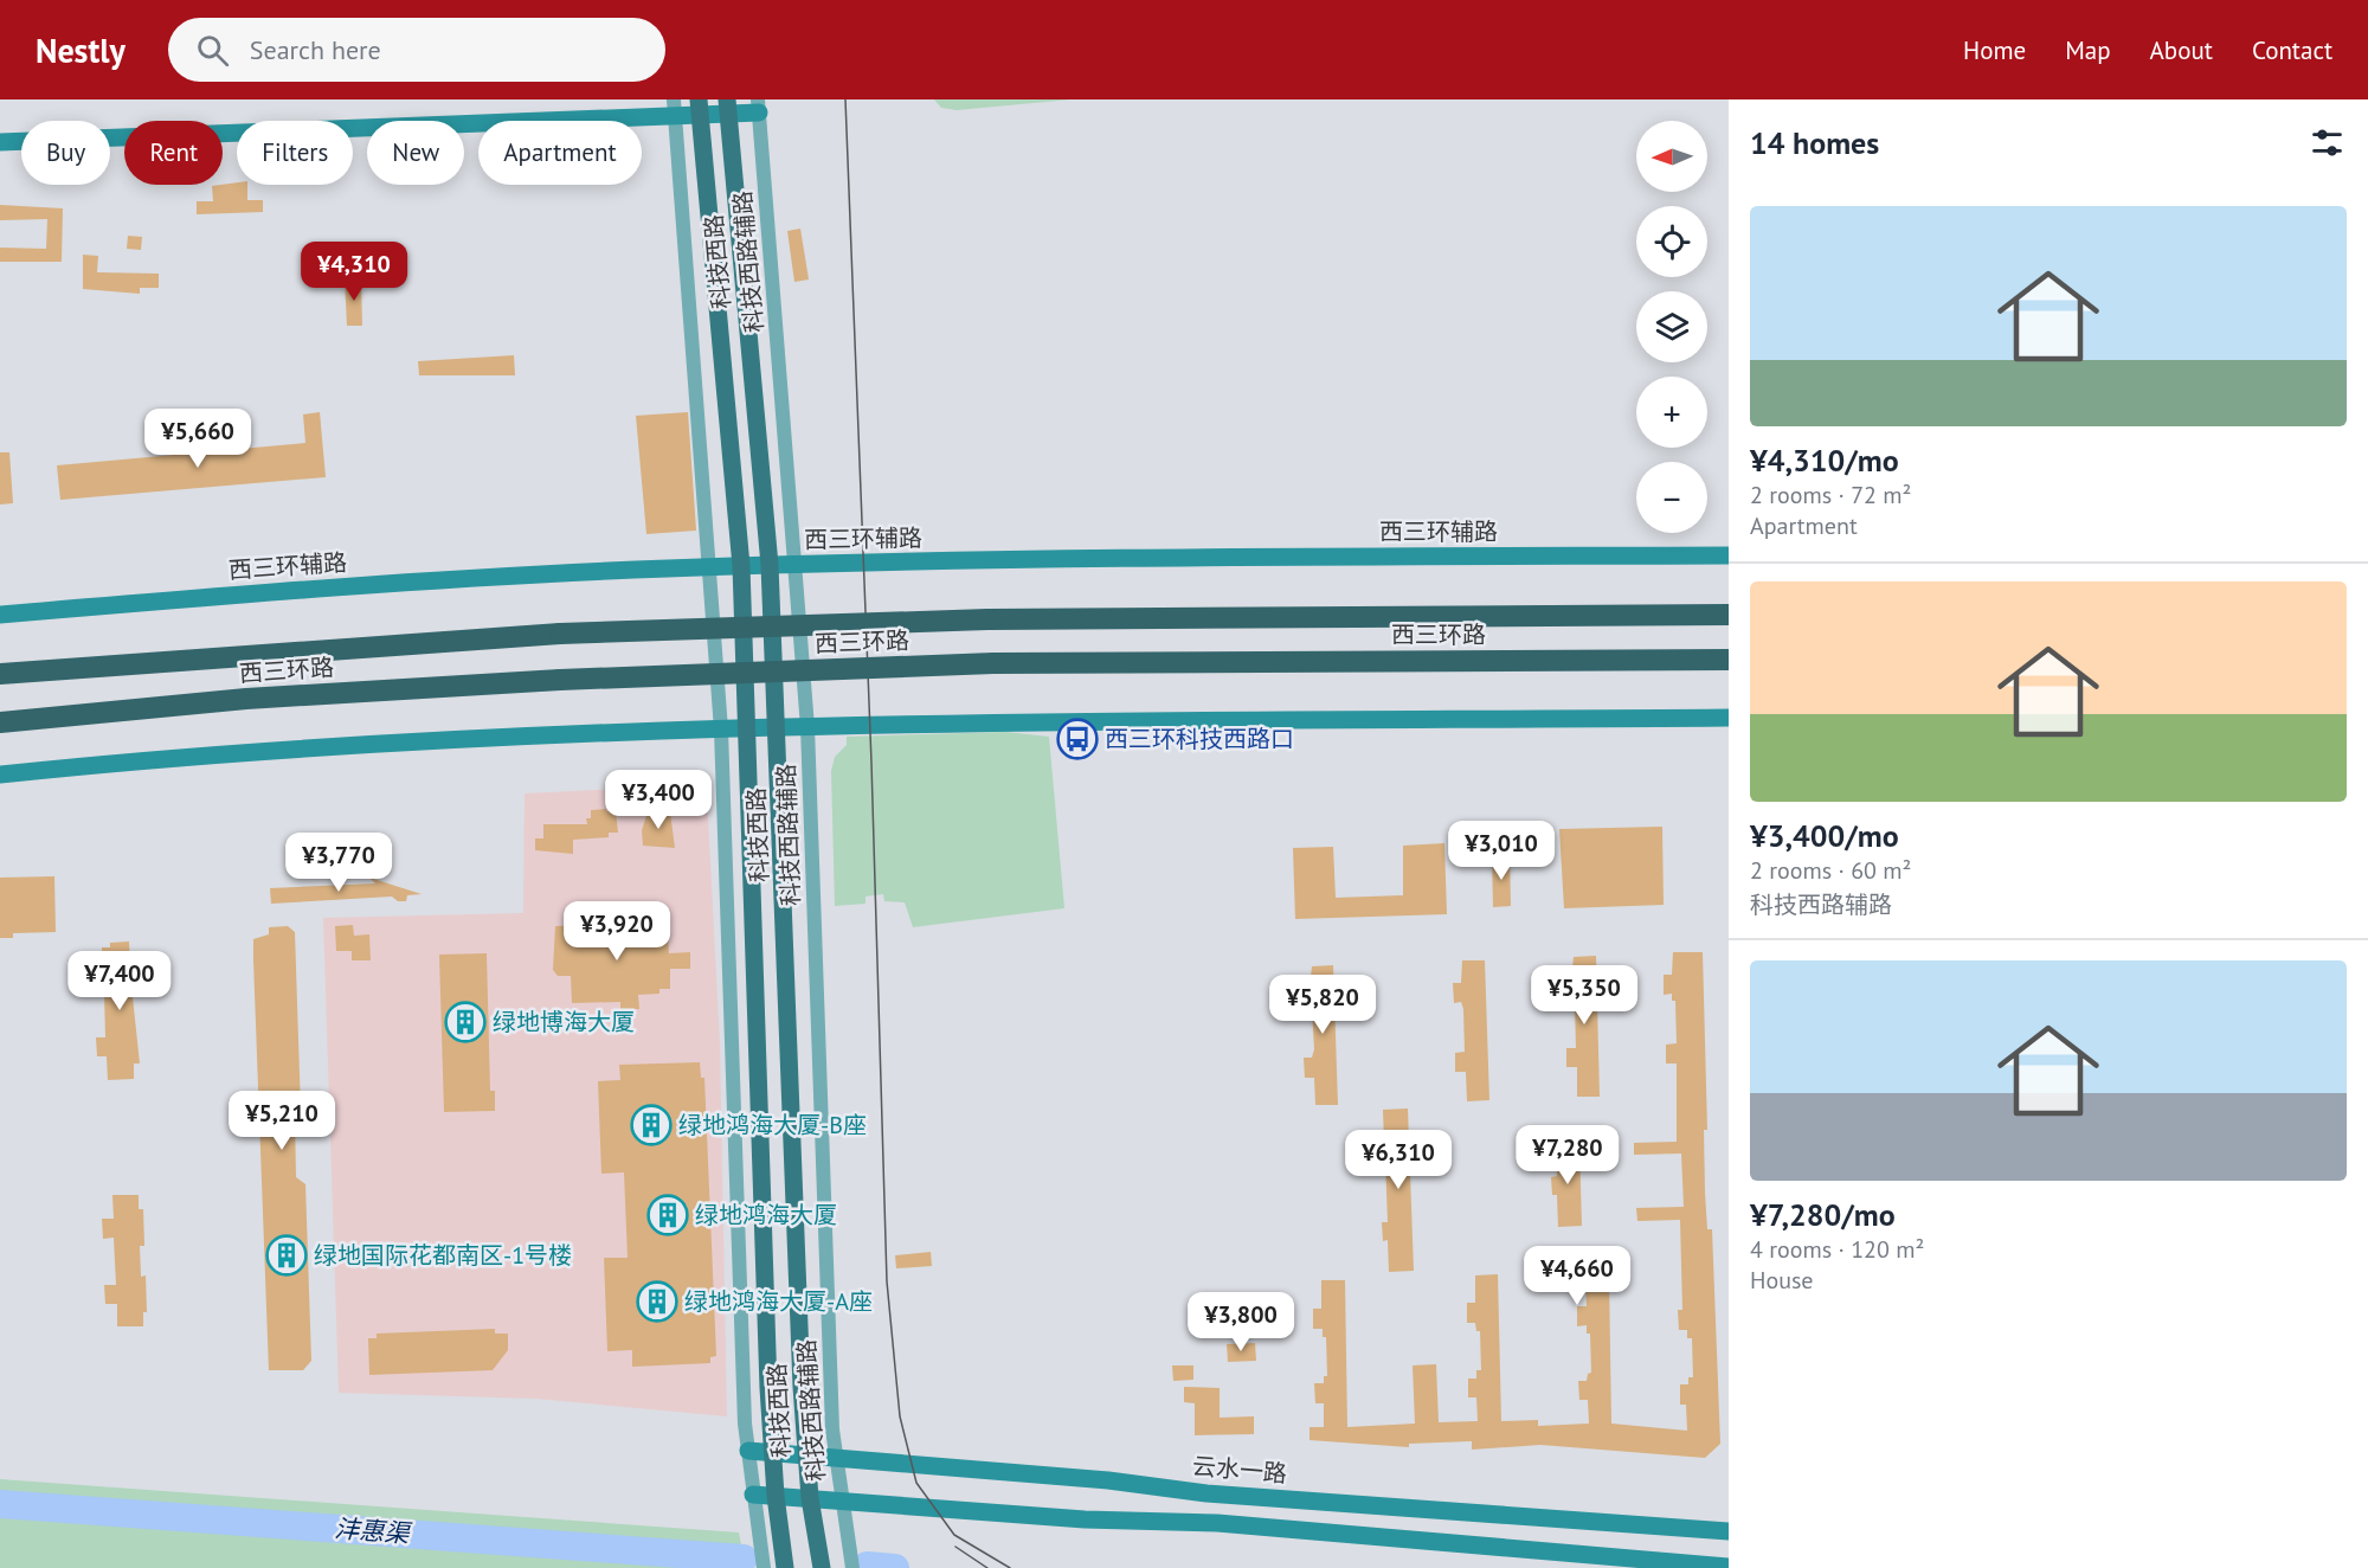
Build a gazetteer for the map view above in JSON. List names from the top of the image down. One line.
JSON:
{"streets":{"highway":["西三环路"],"main road":["科技西路","西三环辅路","云水一路"],"street":["科技西路辅路"]},"crossings":[["科技西路","西三环辅路"],["科技西路","云水一路"],["科技西路辅路","西三环辅路"],["科技西路辅路","云水一路"]],"water":["沣惠渠"],"places":{"bus stop":["西三环科技西路口"],"building":["绿地博海大厦","绿地鸿海大厦-B座","绿地鸿海大厦","绿地国际花都南区-1号楼","绿地鸿海大厦-A座"]},"north":"left","page":{"header":"Nestly","search":"Search here","nav":["Home","Map","About","Contact"],"heading":"14 homes","map_buttons":["+","−"],"chip":["Buy","Rent","Filters","New","Apartment"],"list":[{"name":"¥4,310/mo","note":"2 rooms · 72 m² · Apartment"},{"name":"¥3,400/mo","note":"2 rooms · 60 m² · 科技西路辅路"},{"name":"¥7,280/mo","note":"4 rooms · 120 m² · House"}],"price":["¥4,310","¥5,660","¥3,400","¥3,010","¥3,770","¥3,920","¥7,400","¥5,350","¥5,820","¥5,210","¥7,280","¥6,310","¥4,660","¥3,800"]}}
